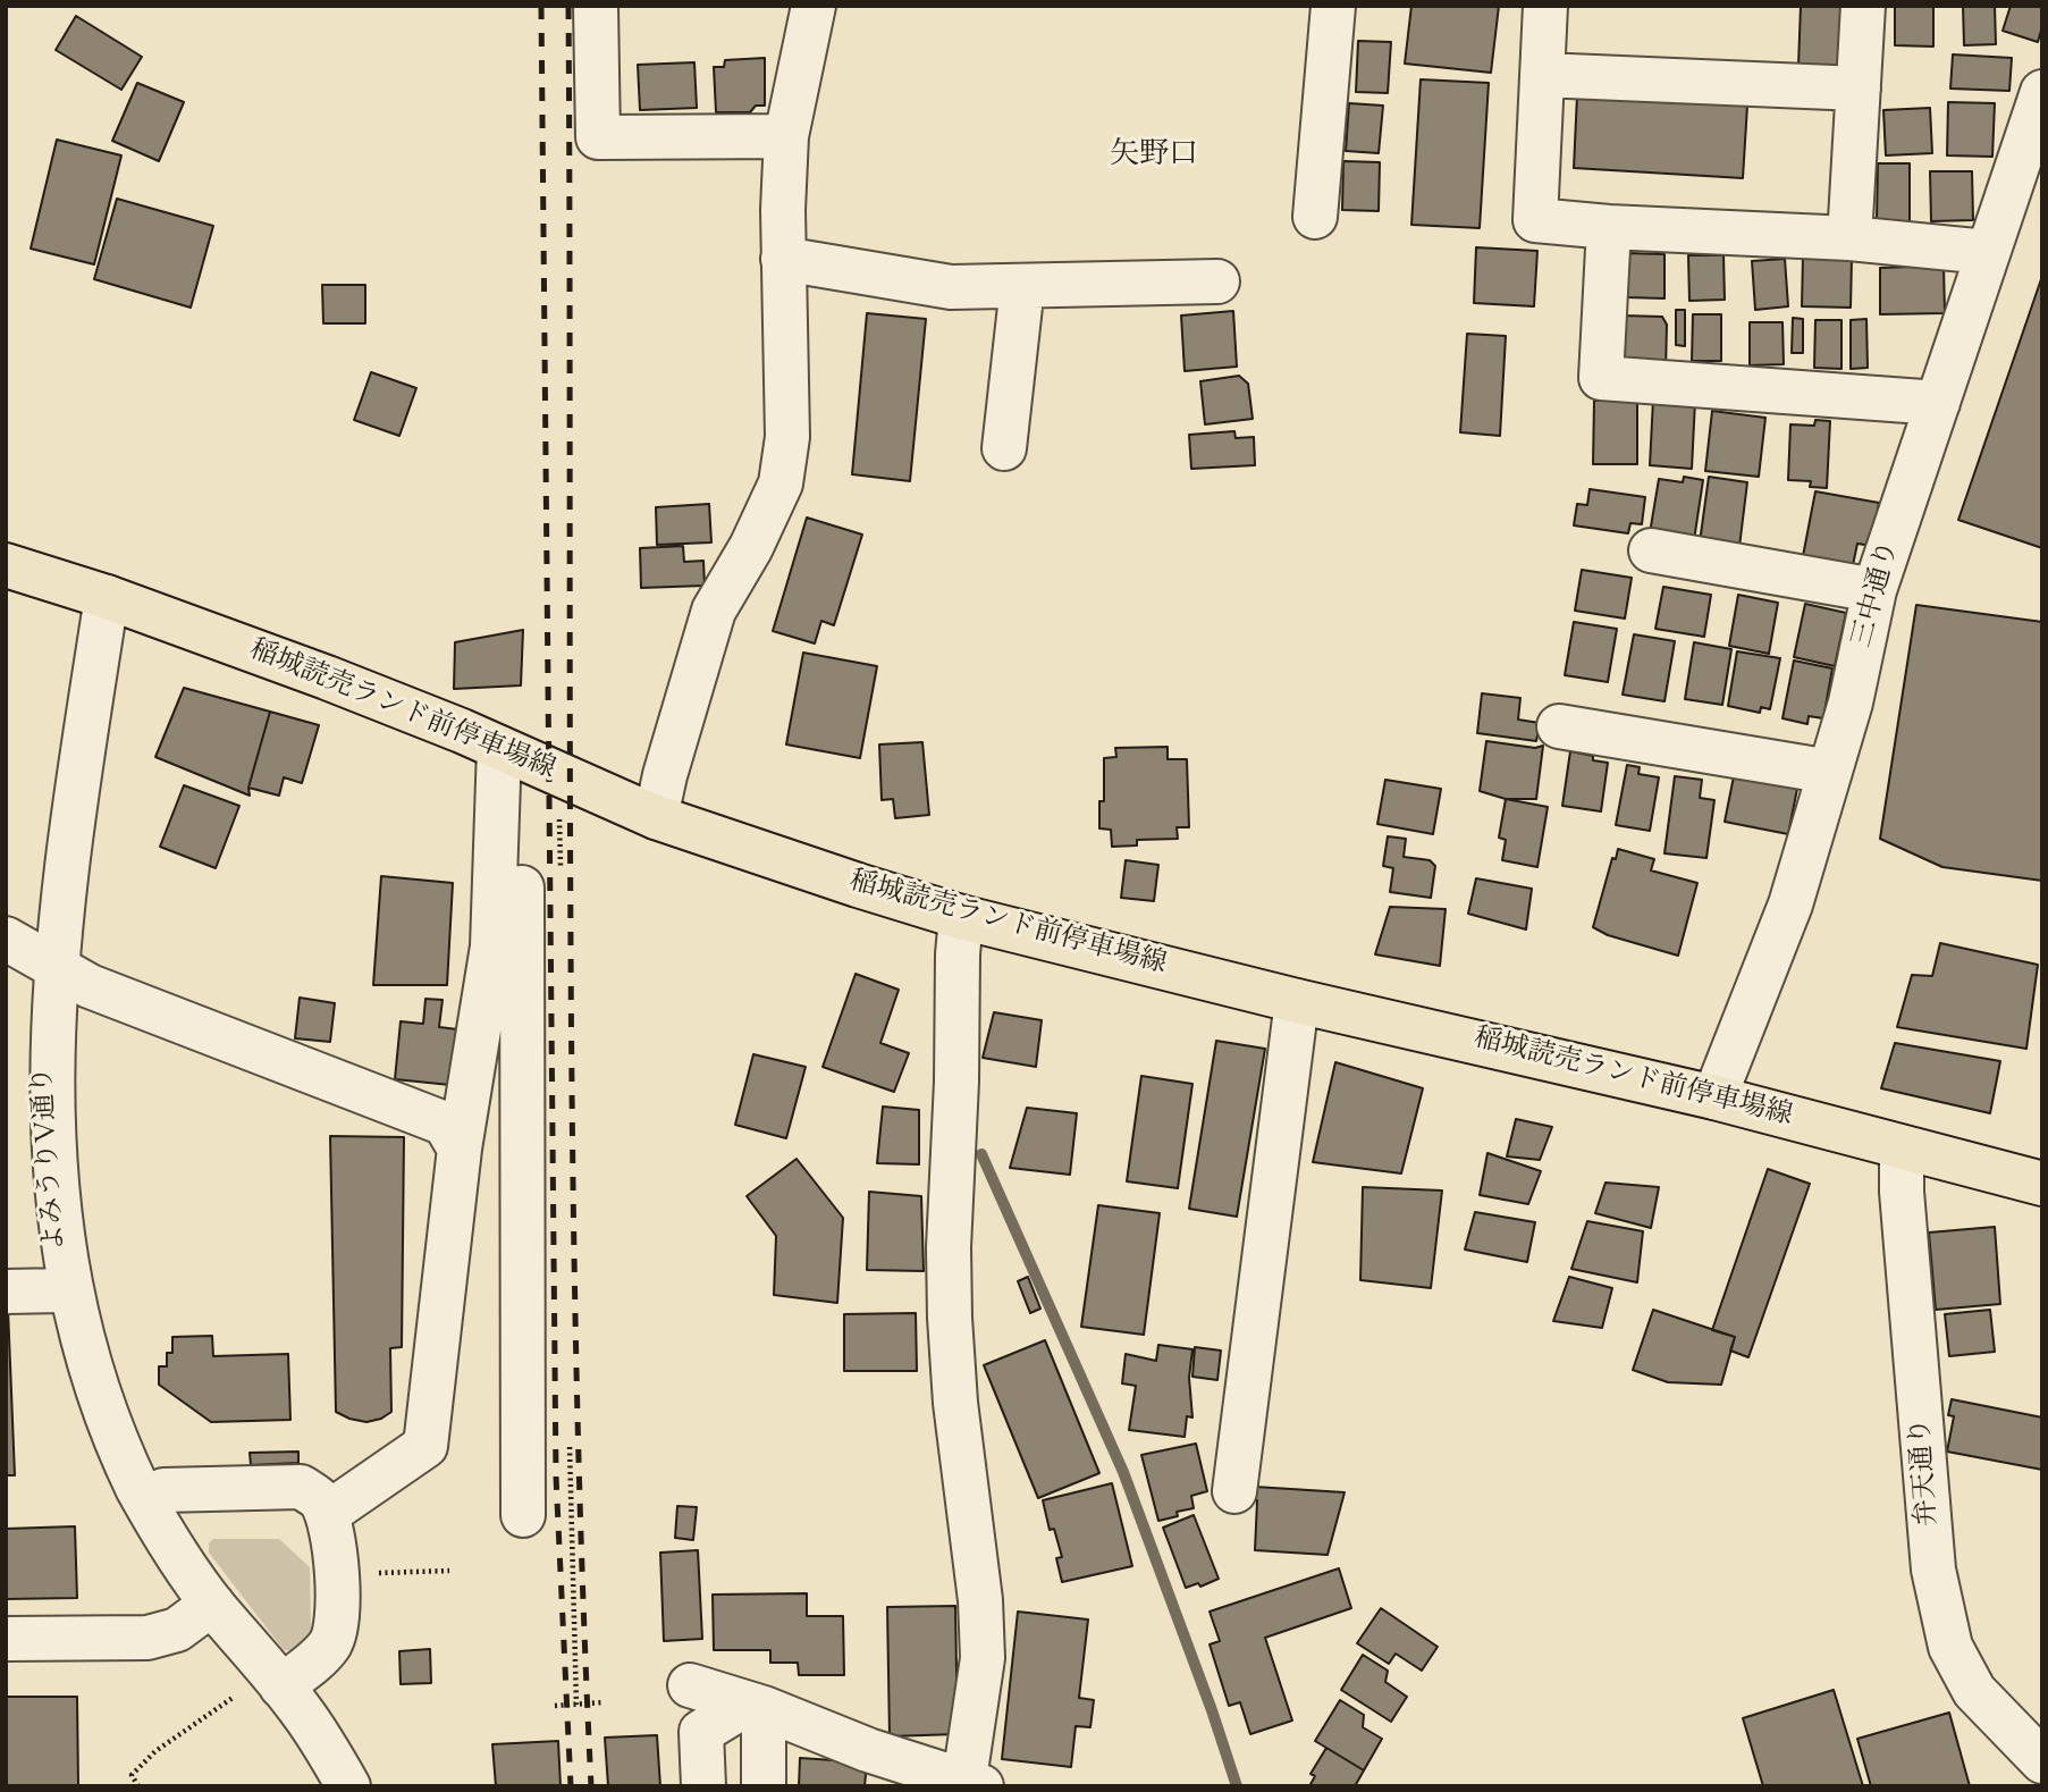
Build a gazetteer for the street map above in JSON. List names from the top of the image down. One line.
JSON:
{"streets":{"main road":["稲城読売ランド前停車場線"],"street":["三中通り","よみうりV通り","弁天通り"]},"crossings":[["三中通り","稲城読売ランド前停車場線"],["稲城読売ランド前停車場線","よみうりV通り"],["稲城読売ランド前停車場線","弁天通り"]],"districts":["矢野口"]}
